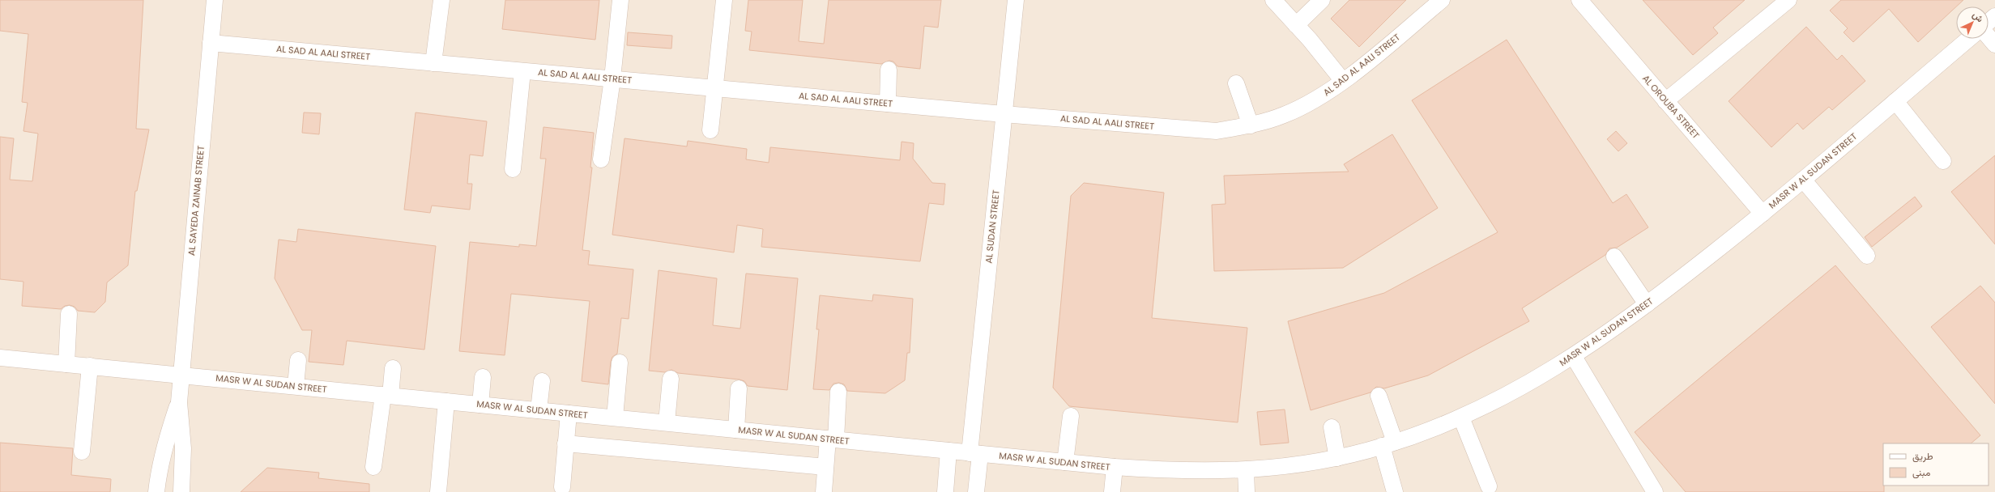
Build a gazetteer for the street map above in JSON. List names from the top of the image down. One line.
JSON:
{"streets":{"lane":["AL SAD AL AALI STREET","AL OROUBA STREET","MASR W AL SUDAN STREET","AL SAYEDA ZAINAB STREET","AL SUDAN STREET"]},"crossings":[["AL SAD AL AALI STREET","AL SAYEDA ZAINAB STREET"],["AL SAD AL AALI STREET","AL SUDAN STREET"],["AL OROUBA STREET","MASR W AL SUDAN STREET"],["MASR W AL SUDAN STREET","AL SAYEDA ZAINAB STREET"],["MASR W AL SUDAN STREET","AL SUDAN STREET"]],"legend":["طريق","مبنى"],"north":"top right"}
